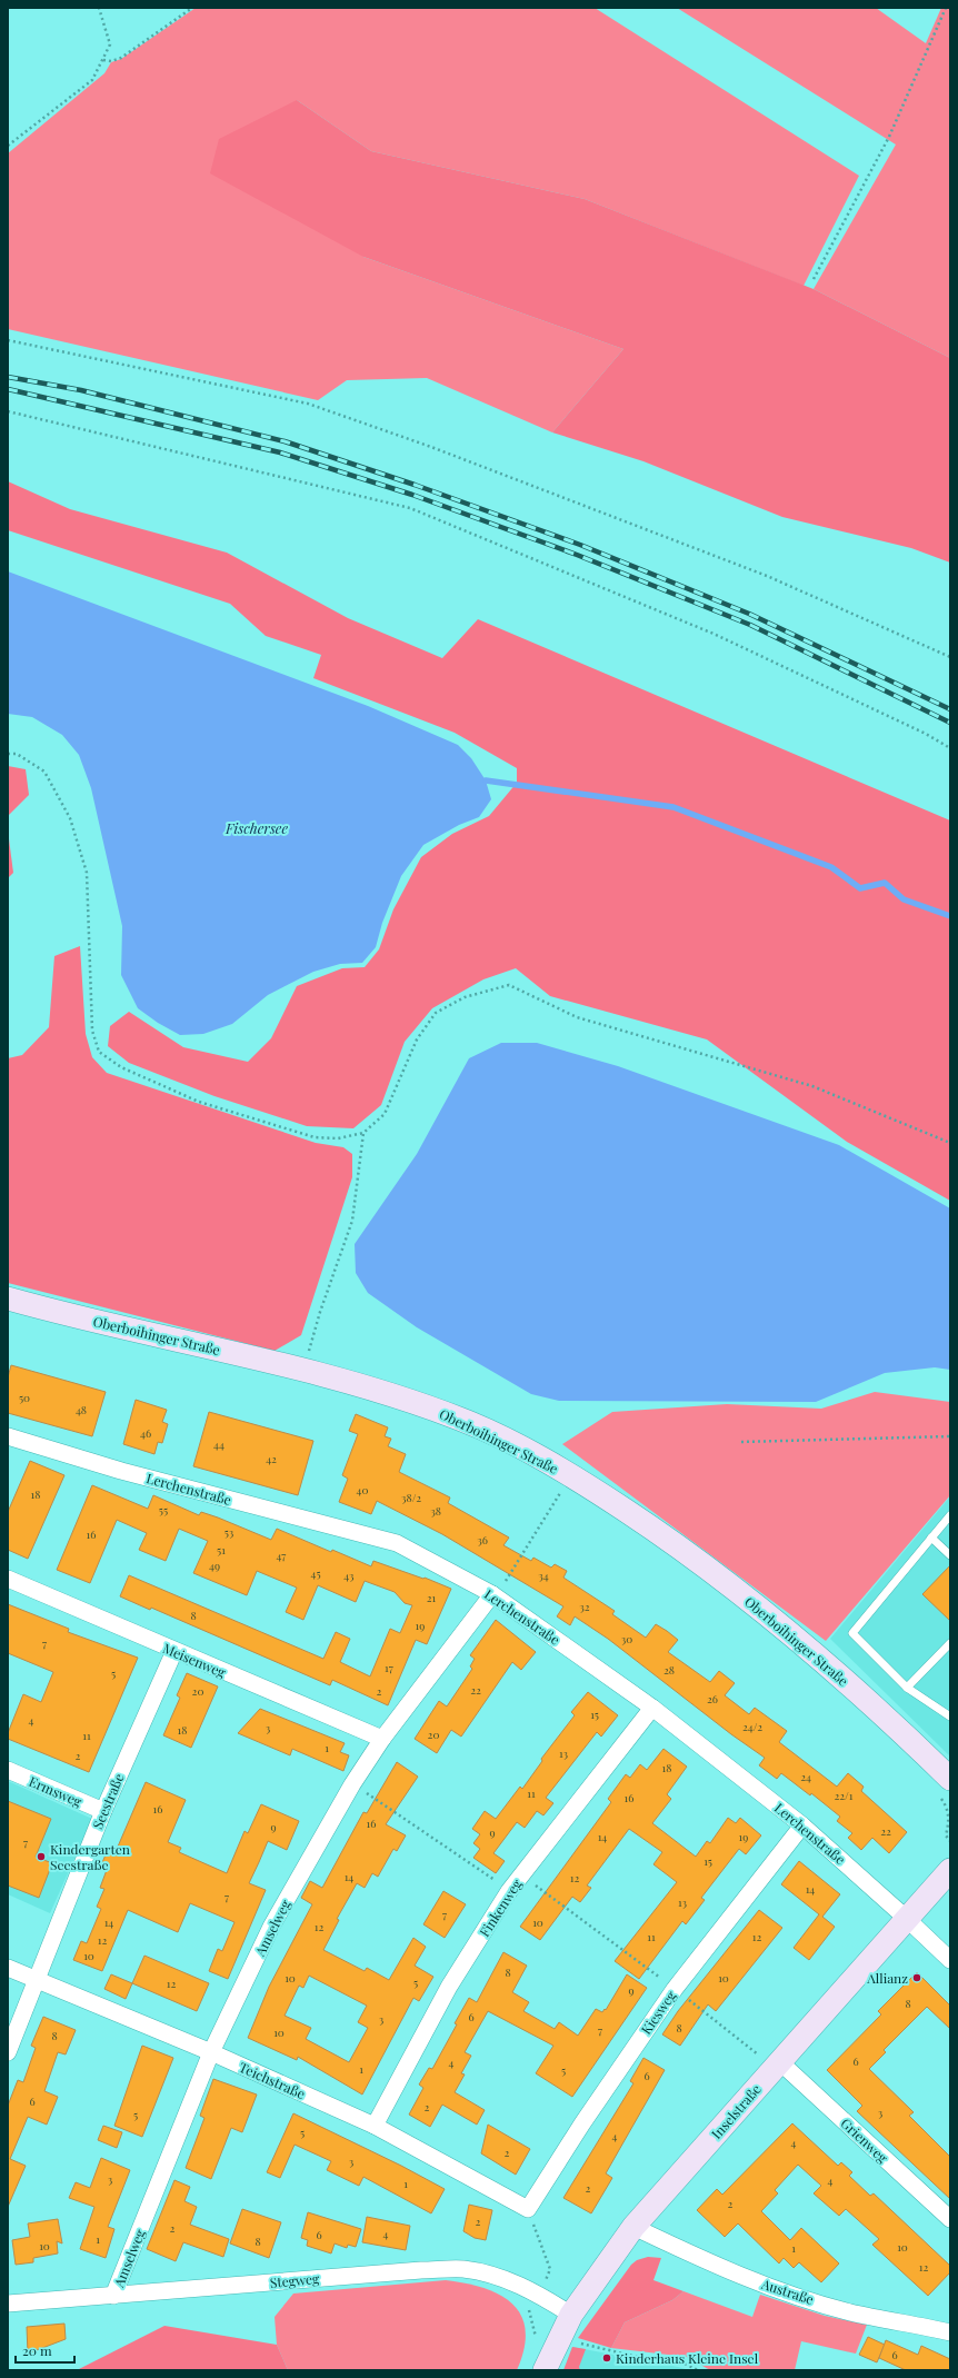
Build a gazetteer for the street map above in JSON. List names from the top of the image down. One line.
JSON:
{"streets":{"main road":["Oberboihinger Straße","Inselstraße"],"street":["Lerchenstraße","Meisenweg","Ermsweg","Seestraße","Finkenweg","Amselweg","Kiesweg","Teichstraße","Grienweg","Stegweg","Austraße"]},"crossings":[["Lerchenstraße","Finkenweg"],["Lerchenstraße","Amselweg"],["Lerchenstraße","Kiesweg"],["Lerchenstraße","Inselstraße"],["Meisenweg","Seestraße"],["Meisenweg","Amselweg"],["Ermsweg","Seestraße"],["Seestraße","Teichstraße"],["Finkenweg","Teichstraße"],["Amselweg","Teichstraße"],["Amselweg","Stegweg"],["Kiesweg","Teichstraße"],["Inselstraße","Grienweg"],["Inselstraße","Stegweg"],["Inselstraße","Austraße"]],"water":["Fischersee"],"places":["Kindergarten Seestraße","Allianz","Kinderhaus Kleine Insel"],"house_numbers":["50","48","46","44","42","40","18","38/2","55","38","53","16","36","51","47","49","45","43","34","21","32","8","19","30","7","17","28","5","22","20","2","26","15","4","24/2","3","18","20","11","1","13","2","18","24","11","22/1","16","16","16","9","22","9","14","19","7","15","14","12","14","7","13","7","14","10","12","11","12","12","10","8","10","10","5","12","9","8","6","3","8","7","10","8","6","4","1","5","6","6","2","3","5","5","4","4","2","3","3","4","1","2","2","2","2","4","6","1","8","10","10","1","12","6"],"scale_bar":"20 m"}
